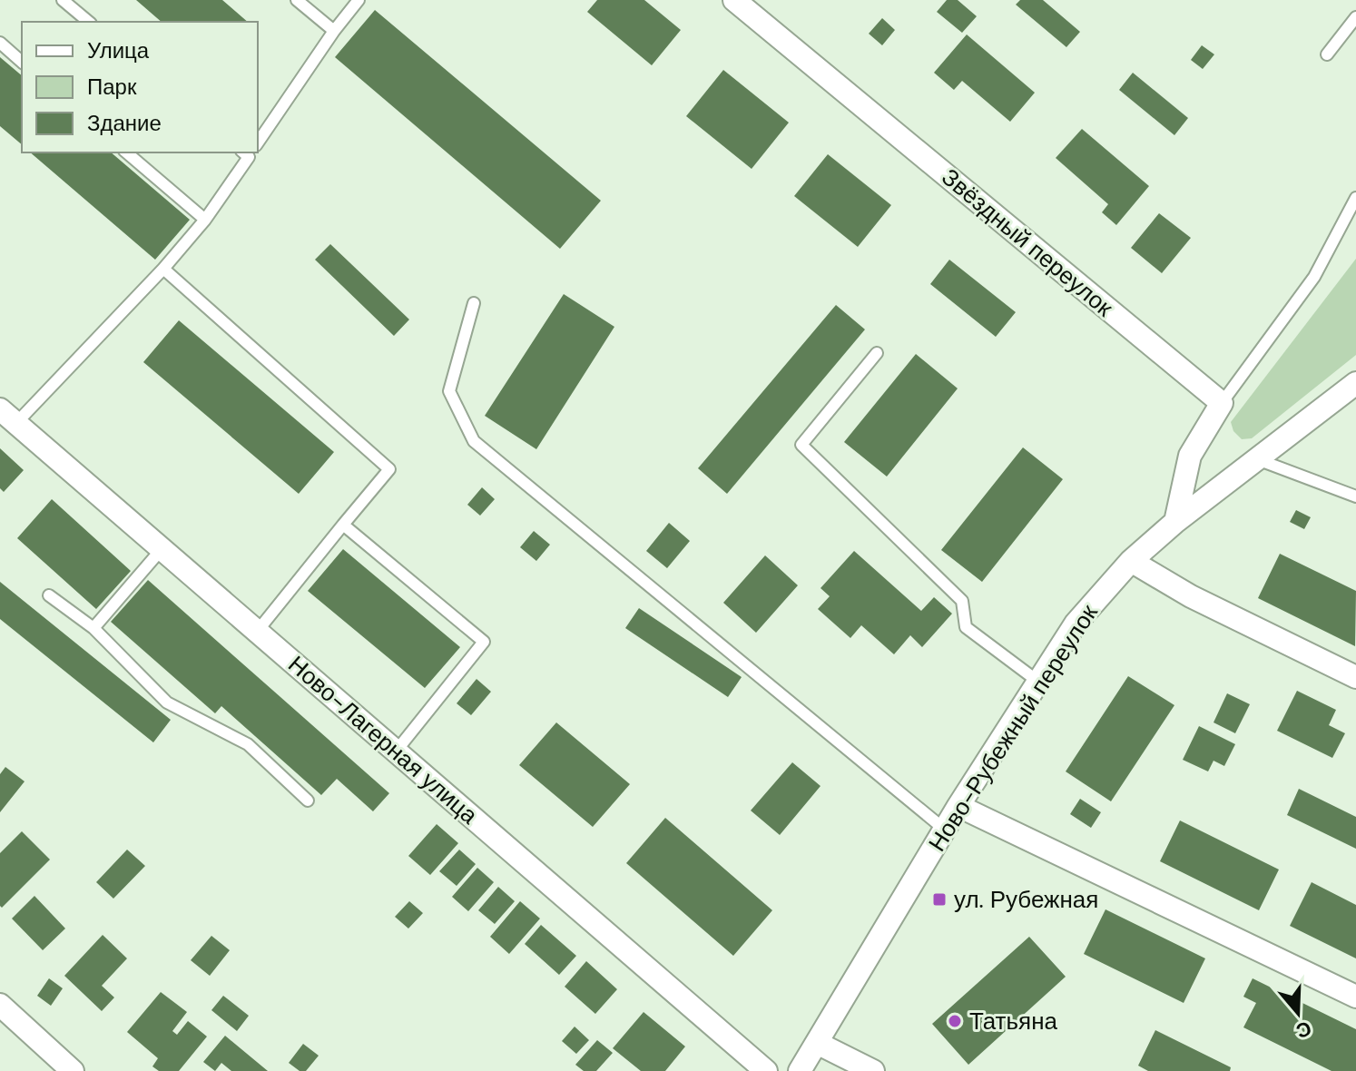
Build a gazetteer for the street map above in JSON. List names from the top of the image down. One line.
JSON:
{"streets":{"street":["Звёздный переулок","Ново-Рубежный переулок","Ново-Лагерная улица"]},"places":{"transit":["ул. Рубежная"],"other":["Татьяна"]},"legend":["Улица","Парк","Здание"],"north":"bottom"}
